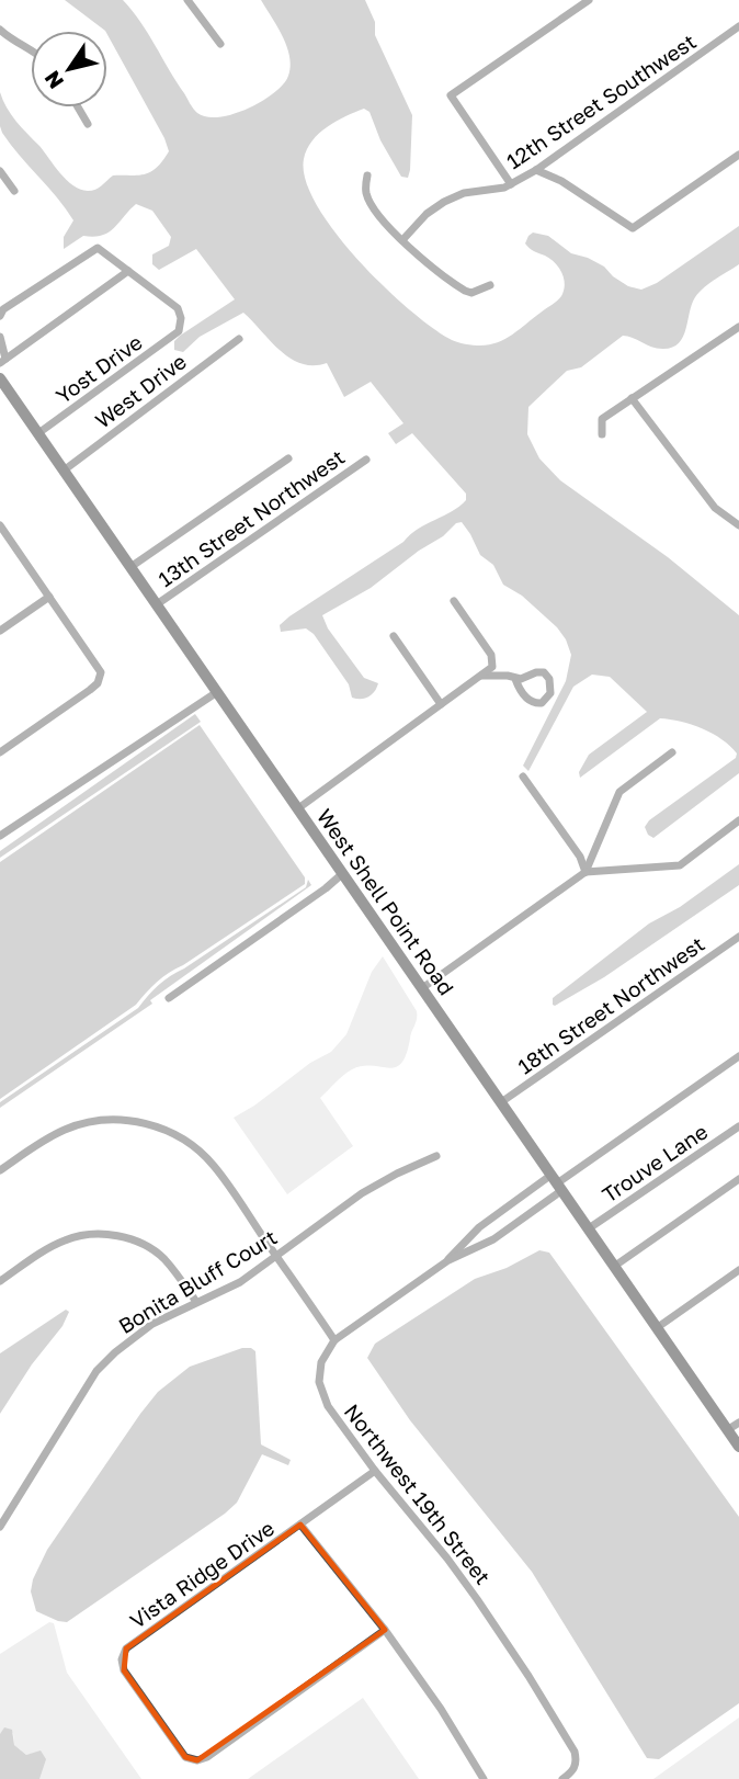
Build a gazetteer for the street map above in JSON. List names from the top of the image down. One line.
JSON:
{"streets":{"street":["12th Street Southwest","Yost Drive","West Drive","13th Street Northwest","West Shell Point Road","18th Street Northwest","Trouve Lane","Bonita Bluff Court","Northwest 19th Street","Vista Ridge Drive"]},"crossings":[["Yost Drive","West Shell Point Road"],["West Drive","West Shell Point Road"],["13th Street Northwest","West Shell Point Road"],["West Shell Point Road","18th Street Northwest"],["West Shell Point Road","Trouve Lane"],["Northwest 19th Street","Vista Ridge Drive"]],"north":"bottom left"}
